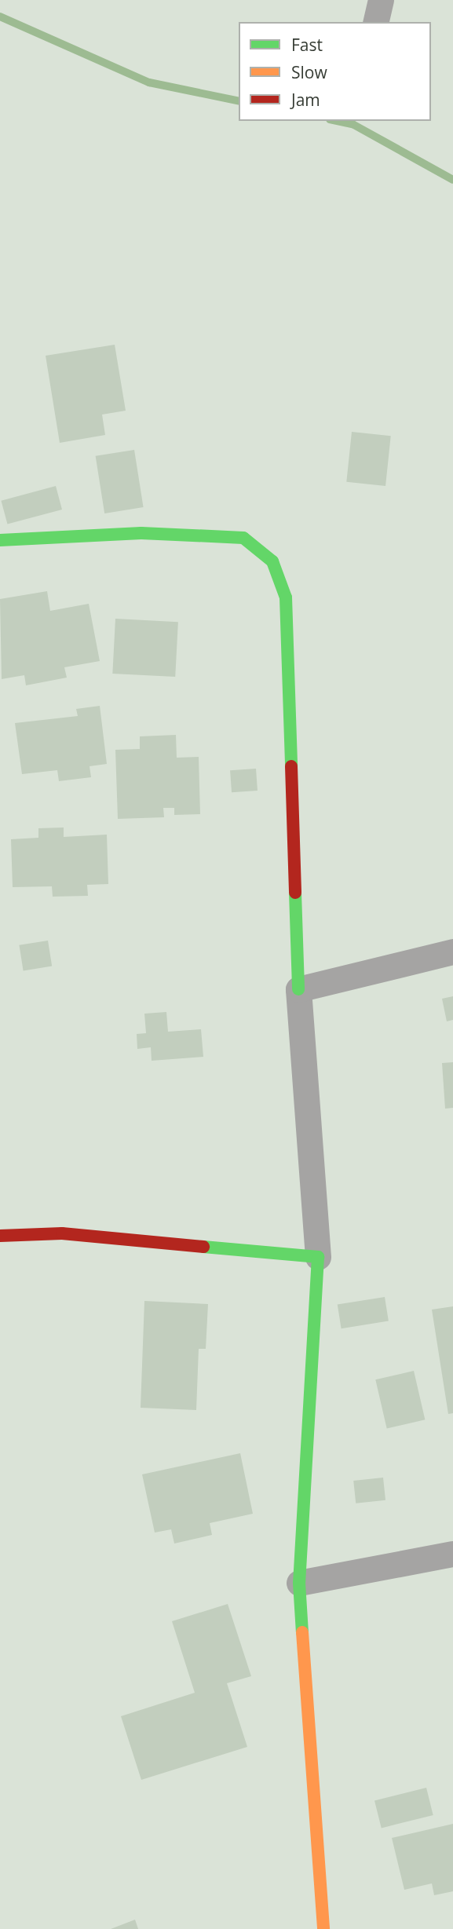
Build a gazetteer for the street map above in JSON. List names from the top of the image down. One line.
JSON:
{"legend":["Fast","Slow","Jam"]}
